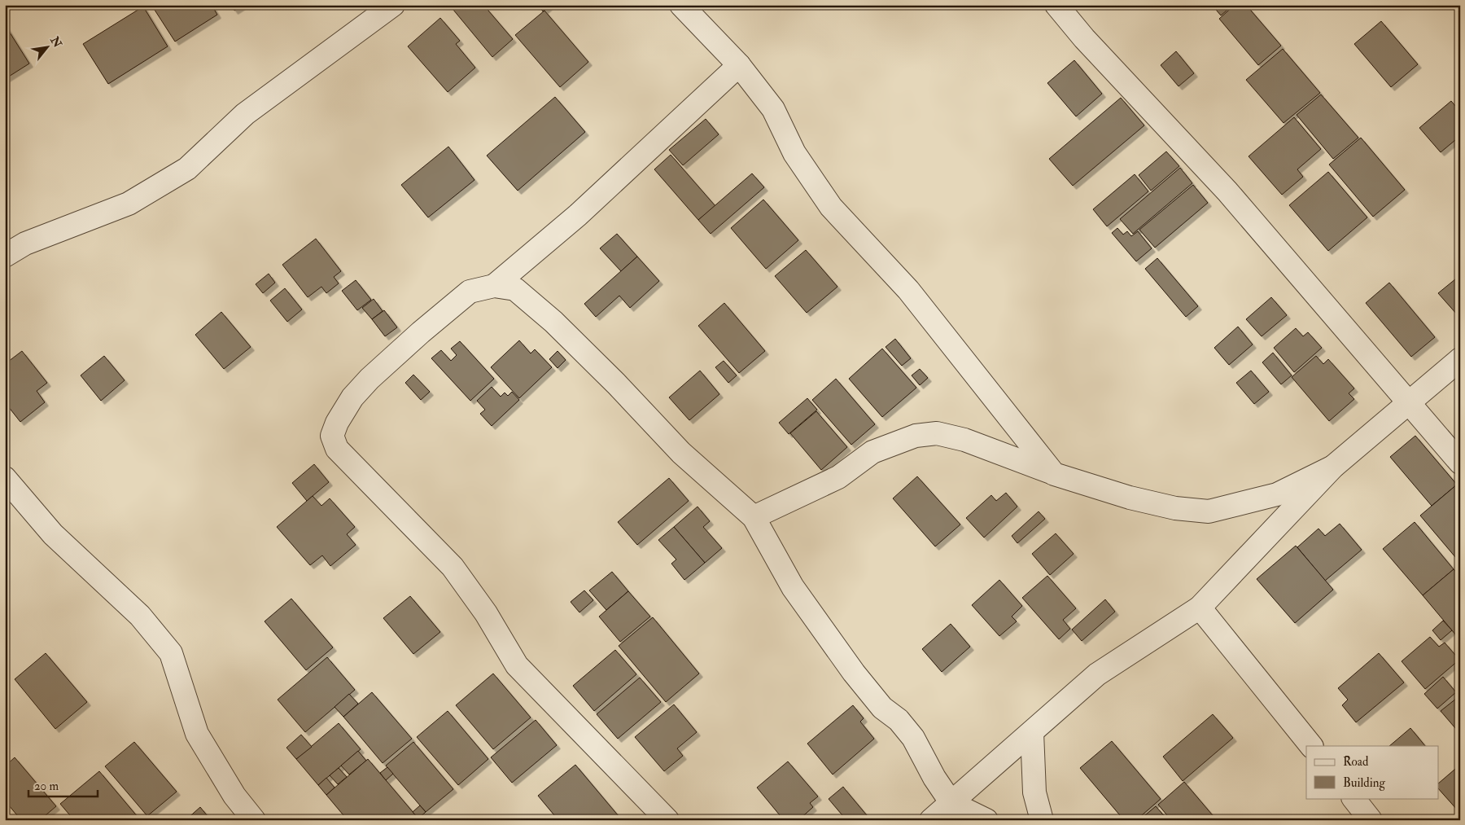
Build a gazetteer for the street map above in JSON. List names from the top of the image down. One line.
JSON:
{"legend":["Road","Building"],"scale_bar":"20 m","north":"top right"}
